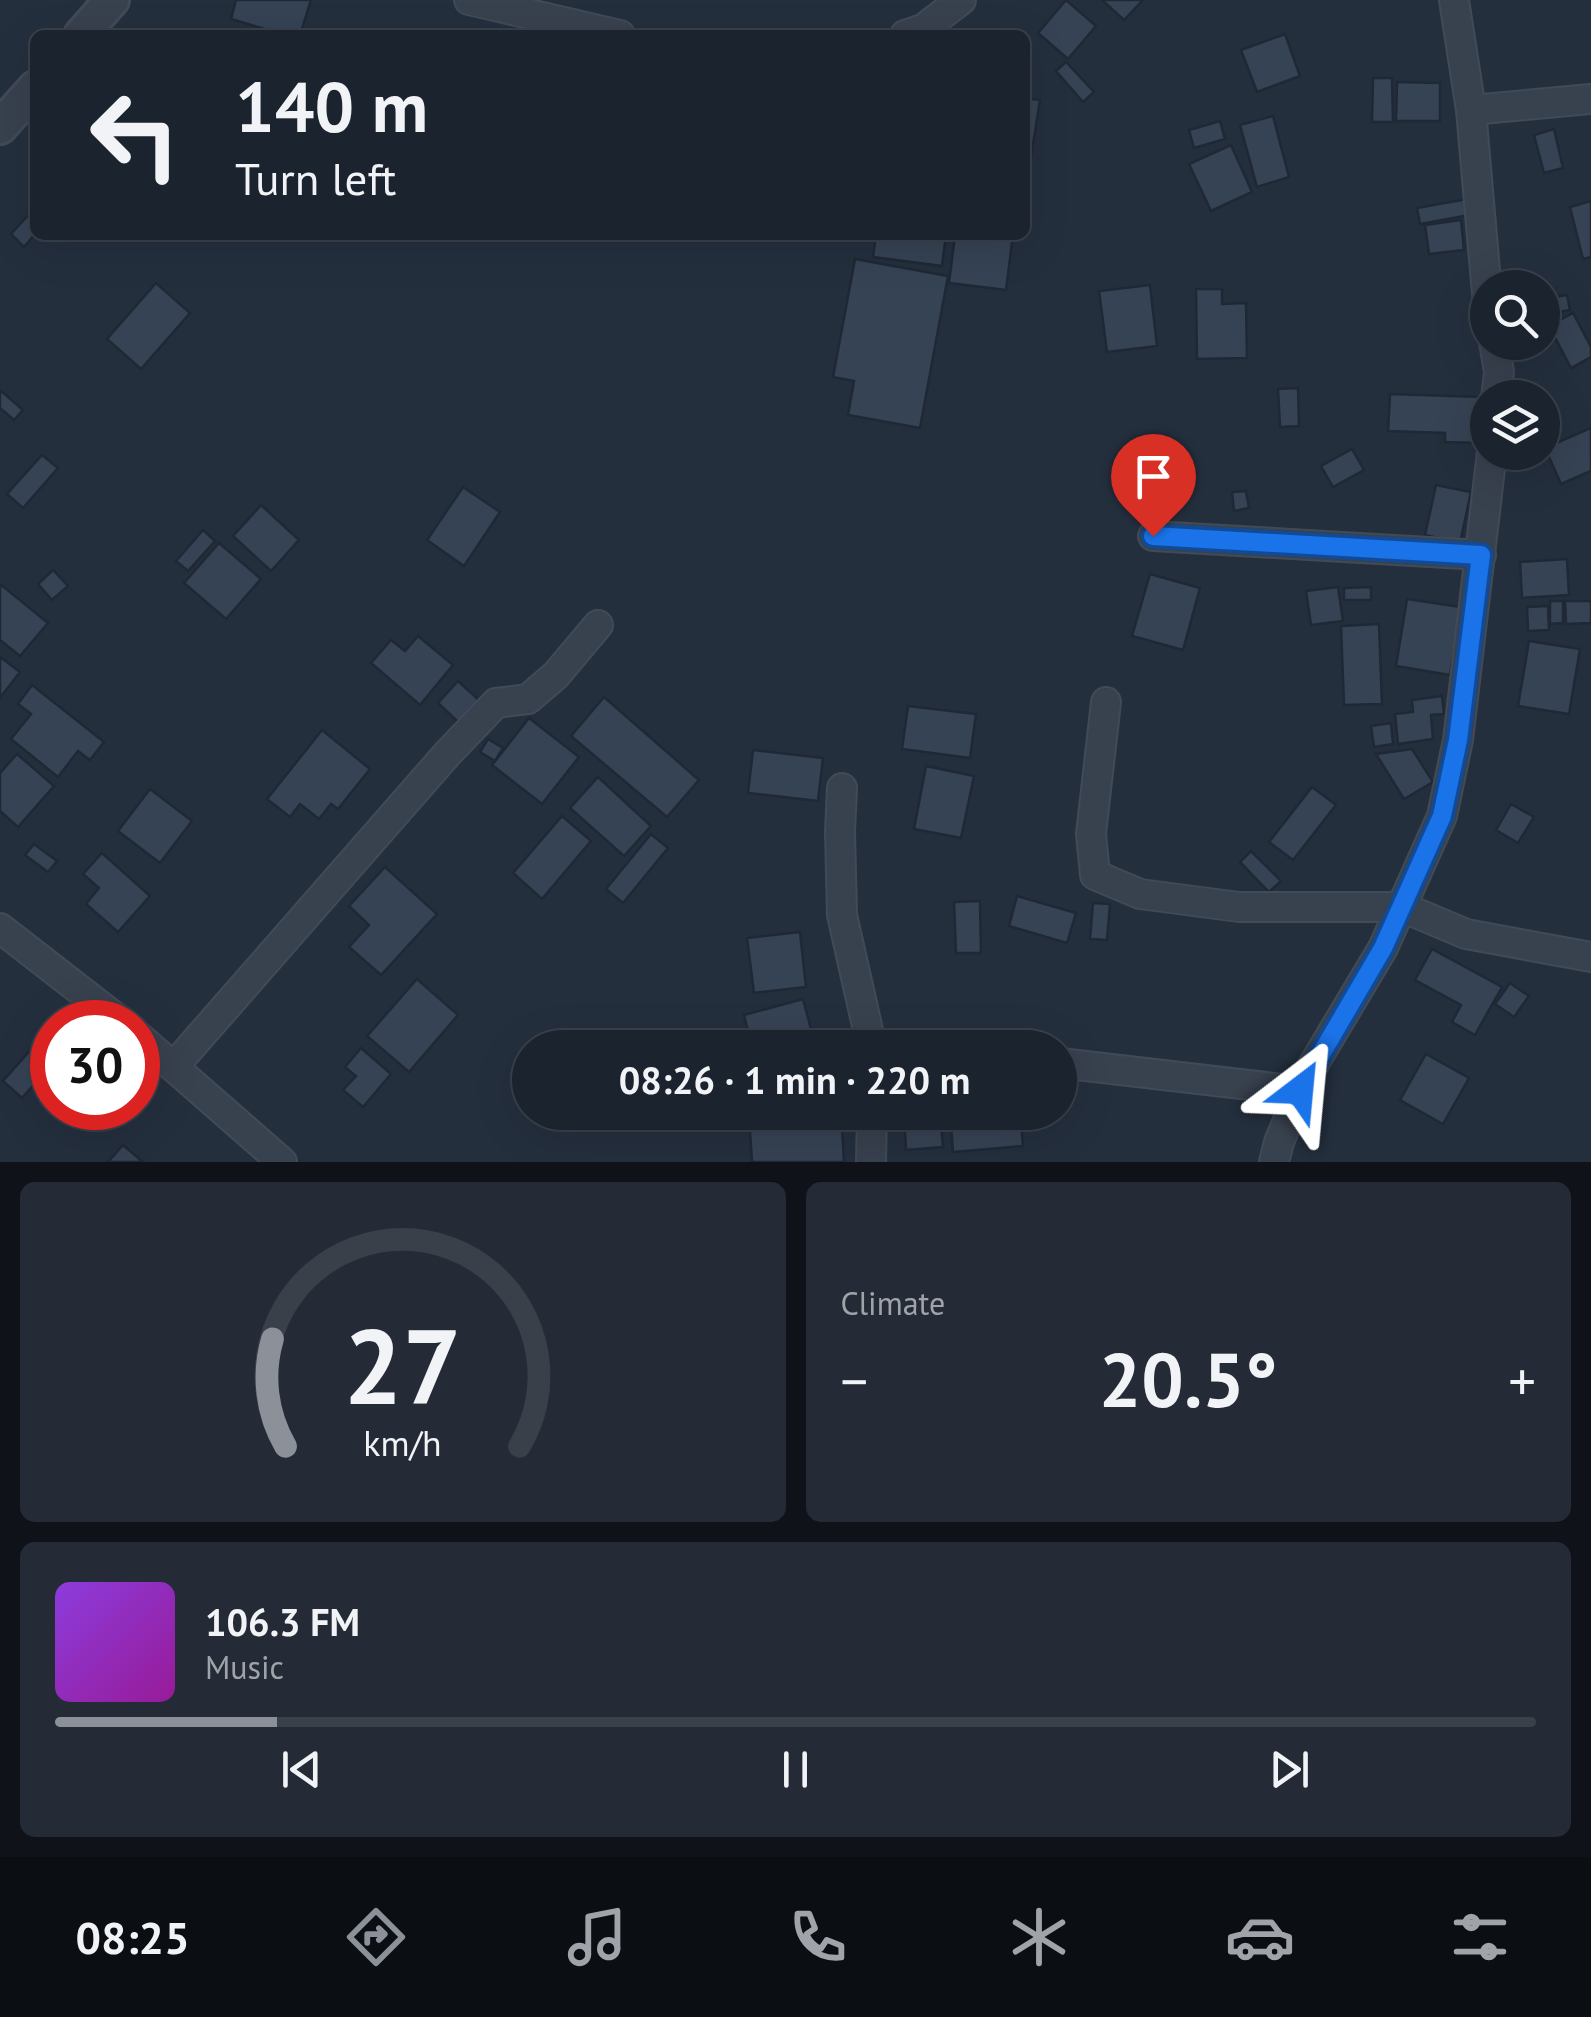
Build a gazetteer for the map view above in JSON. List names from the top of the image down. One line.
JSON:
{"page":{"turn":["140 m","Turn left"],"limit":"30","trip":"08:26 · 1 min · 220 m","tile":"Climate","heat":["−","20.5°","+"],"song":["106.3 FM","Music"],"tabs":"08:25","gauge":["27","km/h"]}}
